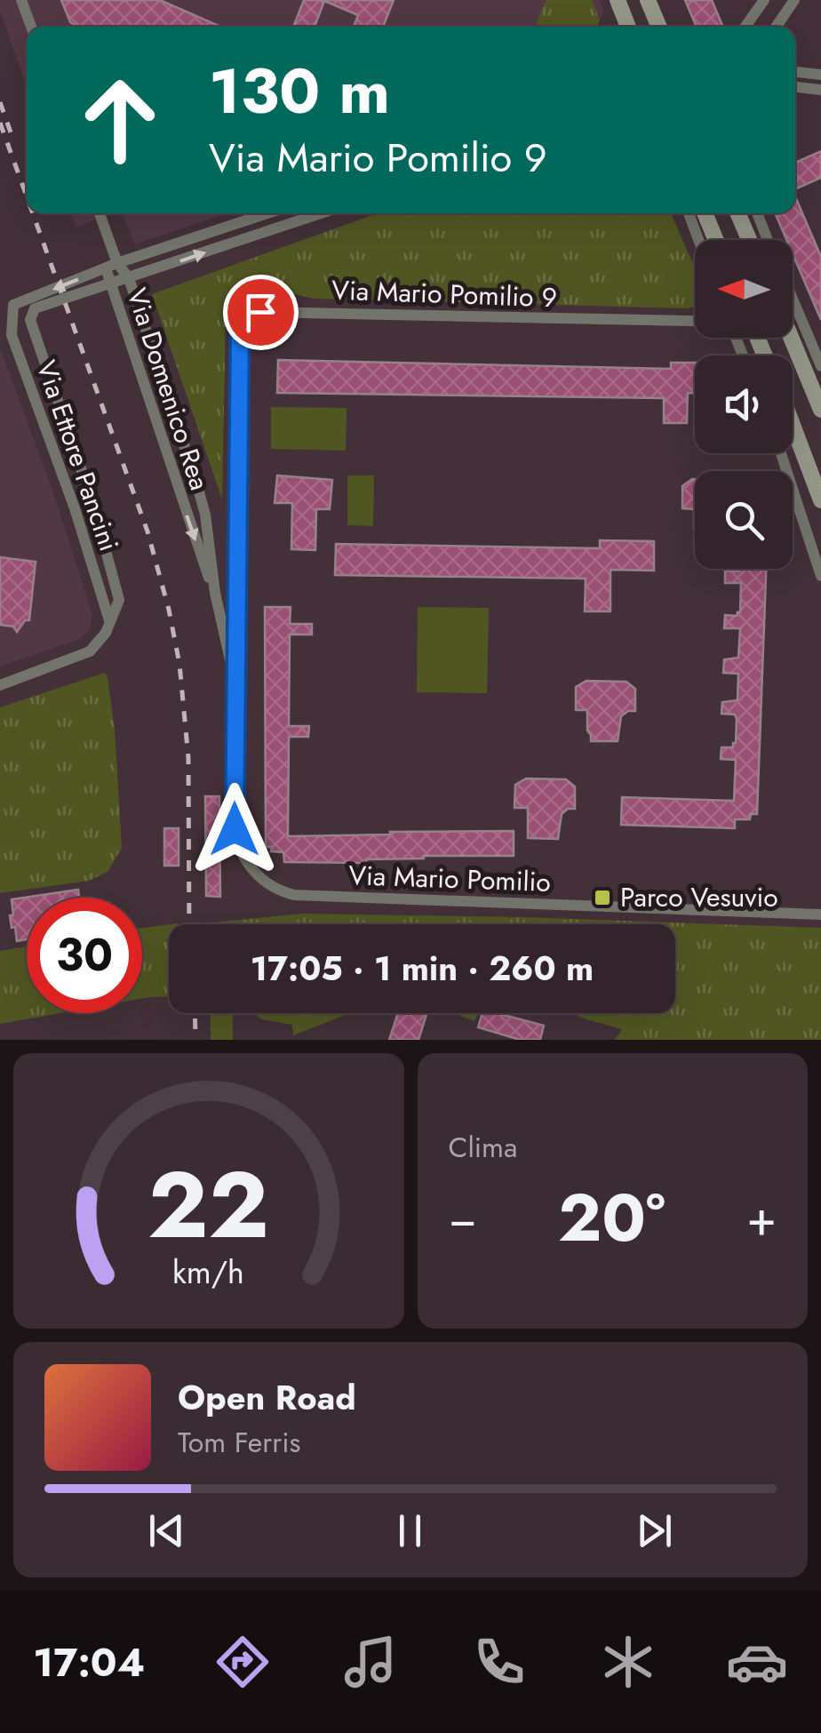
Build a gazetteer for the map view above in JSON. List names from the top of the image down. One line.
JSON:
{"streets":{"street":["Via Mario Pomilio 9","Via Domenico Rea","Via Ettore Pancini","Via Mario Pomilio"]},"crossings":[["Via Mario Pomilio 9","Via Mario Pomilio"],["Via Domenico Rea","Via Ettore Pancini"],["Via Domenico Rea","Via Mario Pomilio"]],"one_way":["Via Ettore Pancini"],"places":{"transit":["Parco Vesuvio"]},"north":"left","page":{"turn":["130 m","Via Mario Pomilio 9"],"limit":"30","trip":"17:05 · 1 min · 260 m","tile":"Clima","heat":["−","20°","+"],"song":["Open Road","Tom Ferris"],"tabs":"17:04","gauge":["22","km/h"]}}
